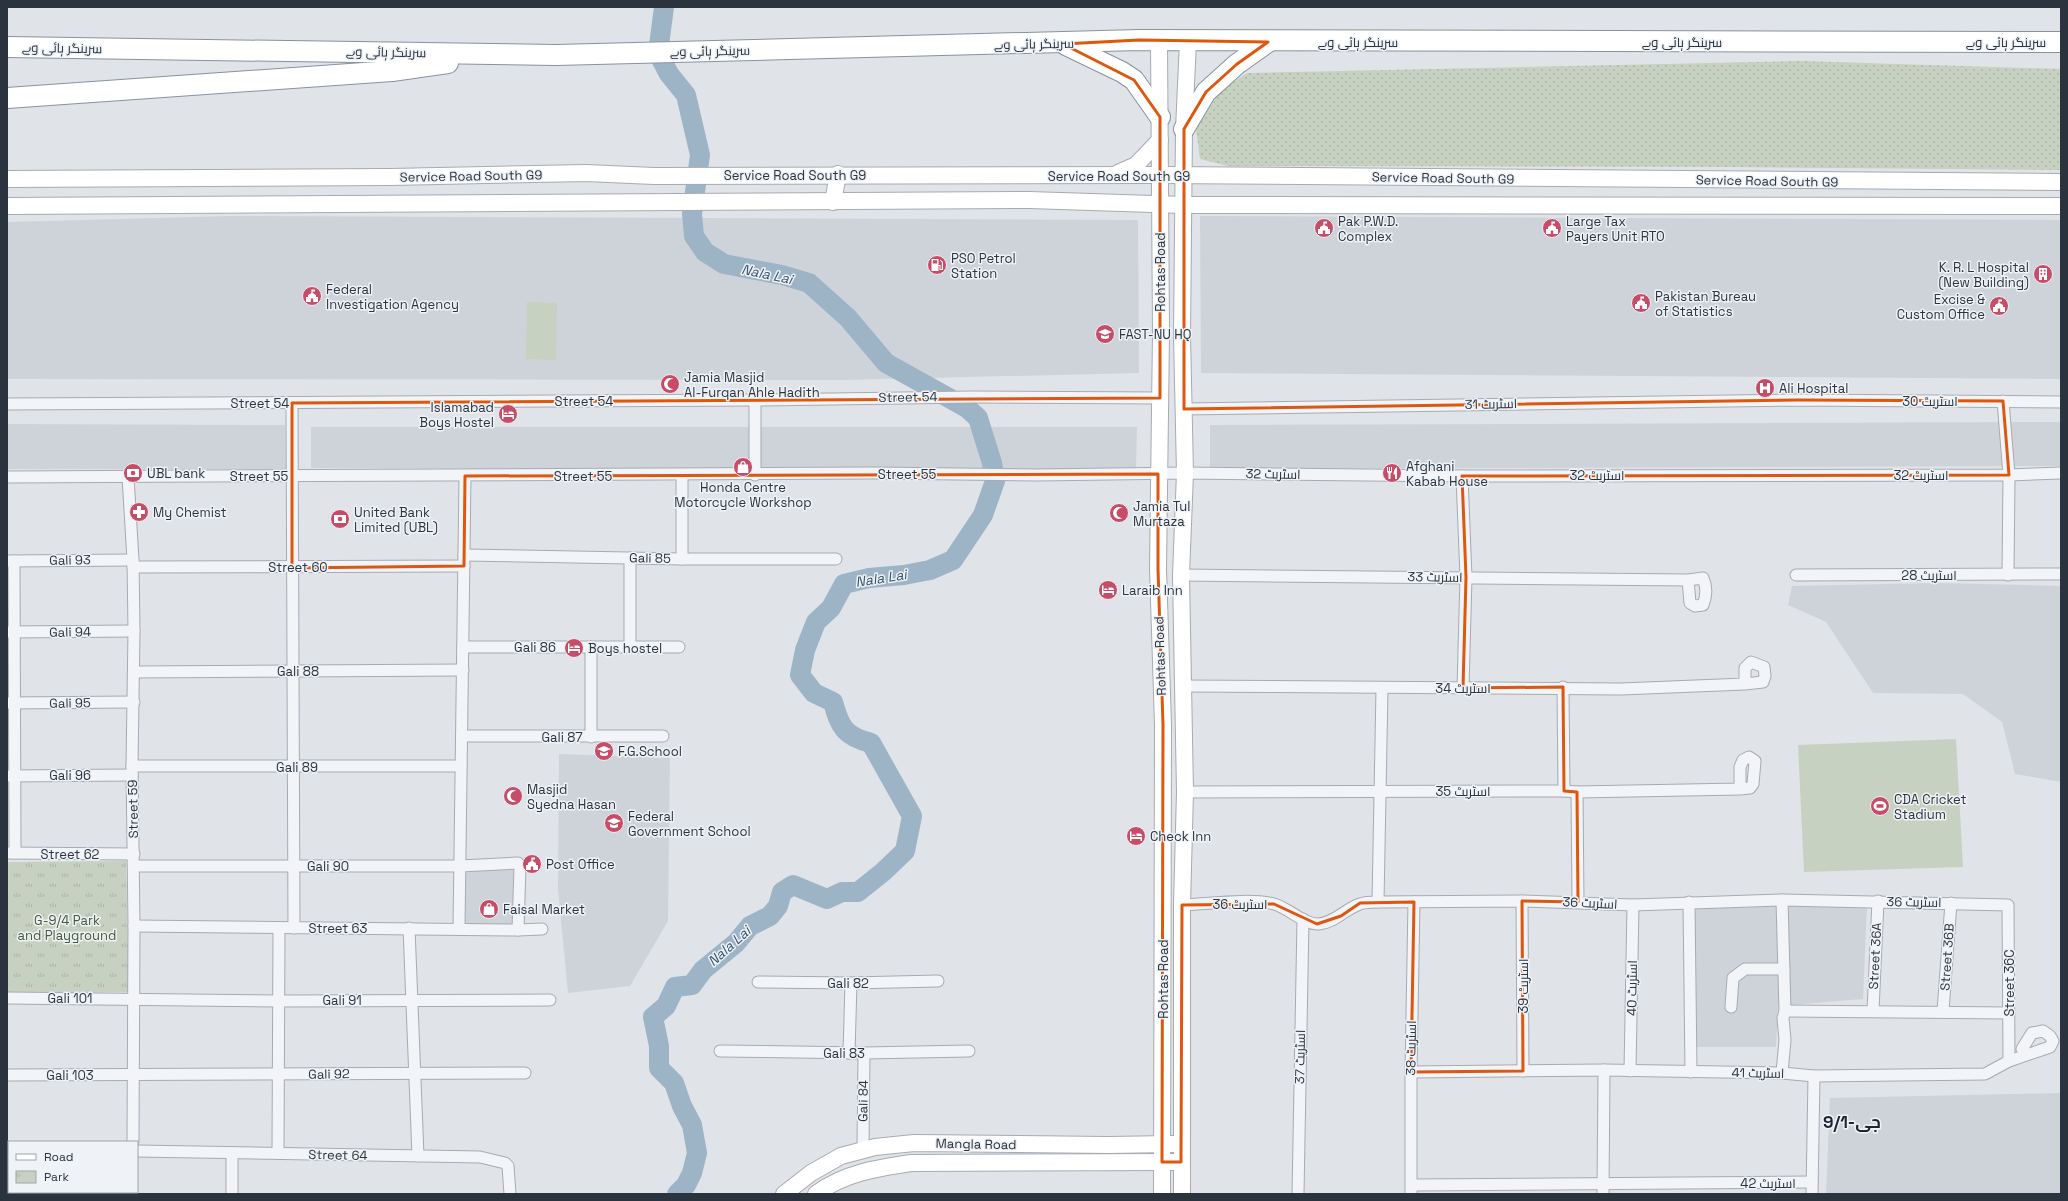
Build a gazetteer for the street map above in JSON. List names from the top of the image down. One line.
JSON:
{"streets":{"highway":["سرینگر ہائی وے"],"main road":["Service Road South G9","Rohtas Road","Mangla Road"],"street":["Street 54","اسٹریٹ 30","اسٹریٹ 31","Street 55","اسٹریٹ 32","Gali 85","Gali 93","Street 60","اسٹریٹ 28","اسٹریٹ 33","Gali 94","Gali 86","Gali 88","اسٹریٹ 34","Gali 95","Gali 87","Gali 89","Gali 96","اسٹریٹ 35","Street 59","Street 62","Gali 90","اسٹریٹ 36","Street 63","Street 36A","Street 36B","Gali 82","Street 36C","اسٹریٹ 39","اسٹریٹ 40","Gali 101","Gali 91","اسٹریٹ 38","Gali 83","اسٹریٹ 37","اسٹریٹ 41","Gali 92","Gali 103","Gali 84","Street 64","اسٹریٹ 42"]},"crossings":[["سرینگر ہائی وے","Rohtas Road"],["Service Road South G9","Rohtas Road"],["Rohtas Road","Street 54"],["Rohtas Road","اسٹریٹ 31"],["Rohtas Road","Street 55"],["Rohtas Road","اسٹریٹ 32"],["Rohtas Road","اسٹریٹ 33"],["Rohtas Road","اسٹریٹ 34"],["Rohtas Road","اسٹریٹ 35"],["Rohtas Road","اسٹریٹ 36"],["Rohtas Road","Mangla Road"],["اسٹریٹ 30","اسٹریٹ 31"],["Street 55","اسٹریٹ 32"],["Street 55","Street 59"],["Gali 85","Street 60"],["Gali 93","Street 60"],["Gali 93","Street 59"],["Street 60","Street 59"],["Gali 94","Street 59"],["Gali 88","Street 59"],["Gali 95","Street 59"],["Gali 89","Gali 96"],["Gali 89","Street 59"],["Gali 96","Street 59"],["Street 59","Street 62"],["Street 59","Gali 90"],["Street 59","Street 63"],["Street 59","Gali 101"],["Street 59","Gali 91"],["Street 59","Gali 92"],["Street 59","Gali 103"],["Gali 90","Street 63"],["اسٹریٹ 36","Street 36A"],["اسٹریٹ 36","Street 36B"],["اسٹریٹ 36","Street 36C"],["اسٹریٹ 36","اسٹریٹ 39"],["اسٹریٹ 36","اسٹریٹ 40"],["اسٹریٹ 36","اسٹریٹ 38"],["اسٹریٹ 36","اسٹریٹ 37"],["Street 36C","اسٹریٹ 41"],["اسٹریٹ 39","اسٹریٹ 41"],["اسٹریٹ 40","اسٹریٹ 41"],["Gali 101","Gali 91"],["اسٹریٹ 38","اسٹریٹ 41"],["اسٹریٹ 38","اسٹریٹ 42"],["Gali 83","Gali 84"],["Gali 92","Gali 103"],["Gali 84","Mangla Road"]],"districts":["جی-9/1"],"water":["Nala Lai"],"parks":["G-9/4 Park and Playground"],"places":{"public building":["Pak P.W.D. Complex","Large Tax Payers Unit RTO","Federal Investigation Agency","Pakistan Bureau of Statistics","Excise & Custom Office","Post Office"],"fuel station":["PSO Petrol Station"],"building":["K. R. L Hospital (New Building)"],"school or university":["FAST-NU HQ","F.G.School","Federal Government School"],"mosque":["Jamia Masjid Al-Furqan Ahle Hadith","Jamia Tul Murtaza","Masjid Syedna Hasan"],"hospital":["Ali Hospital"],"hotel":["Islamabad Boys Hostel","Laraib Inn","Boys hostel","Check Inn"],"shop":["Honda Centre Motorcycle Workshop","Faisal Market"],"bank":["UBL bank","United Bank Limited (UBL)"],"restaurant":["Afghani Kabab House"],"pharmacy":["My Chemist"],"sports":["CDA Cricket Stadium"]},"legend":["Road","Park"]}
